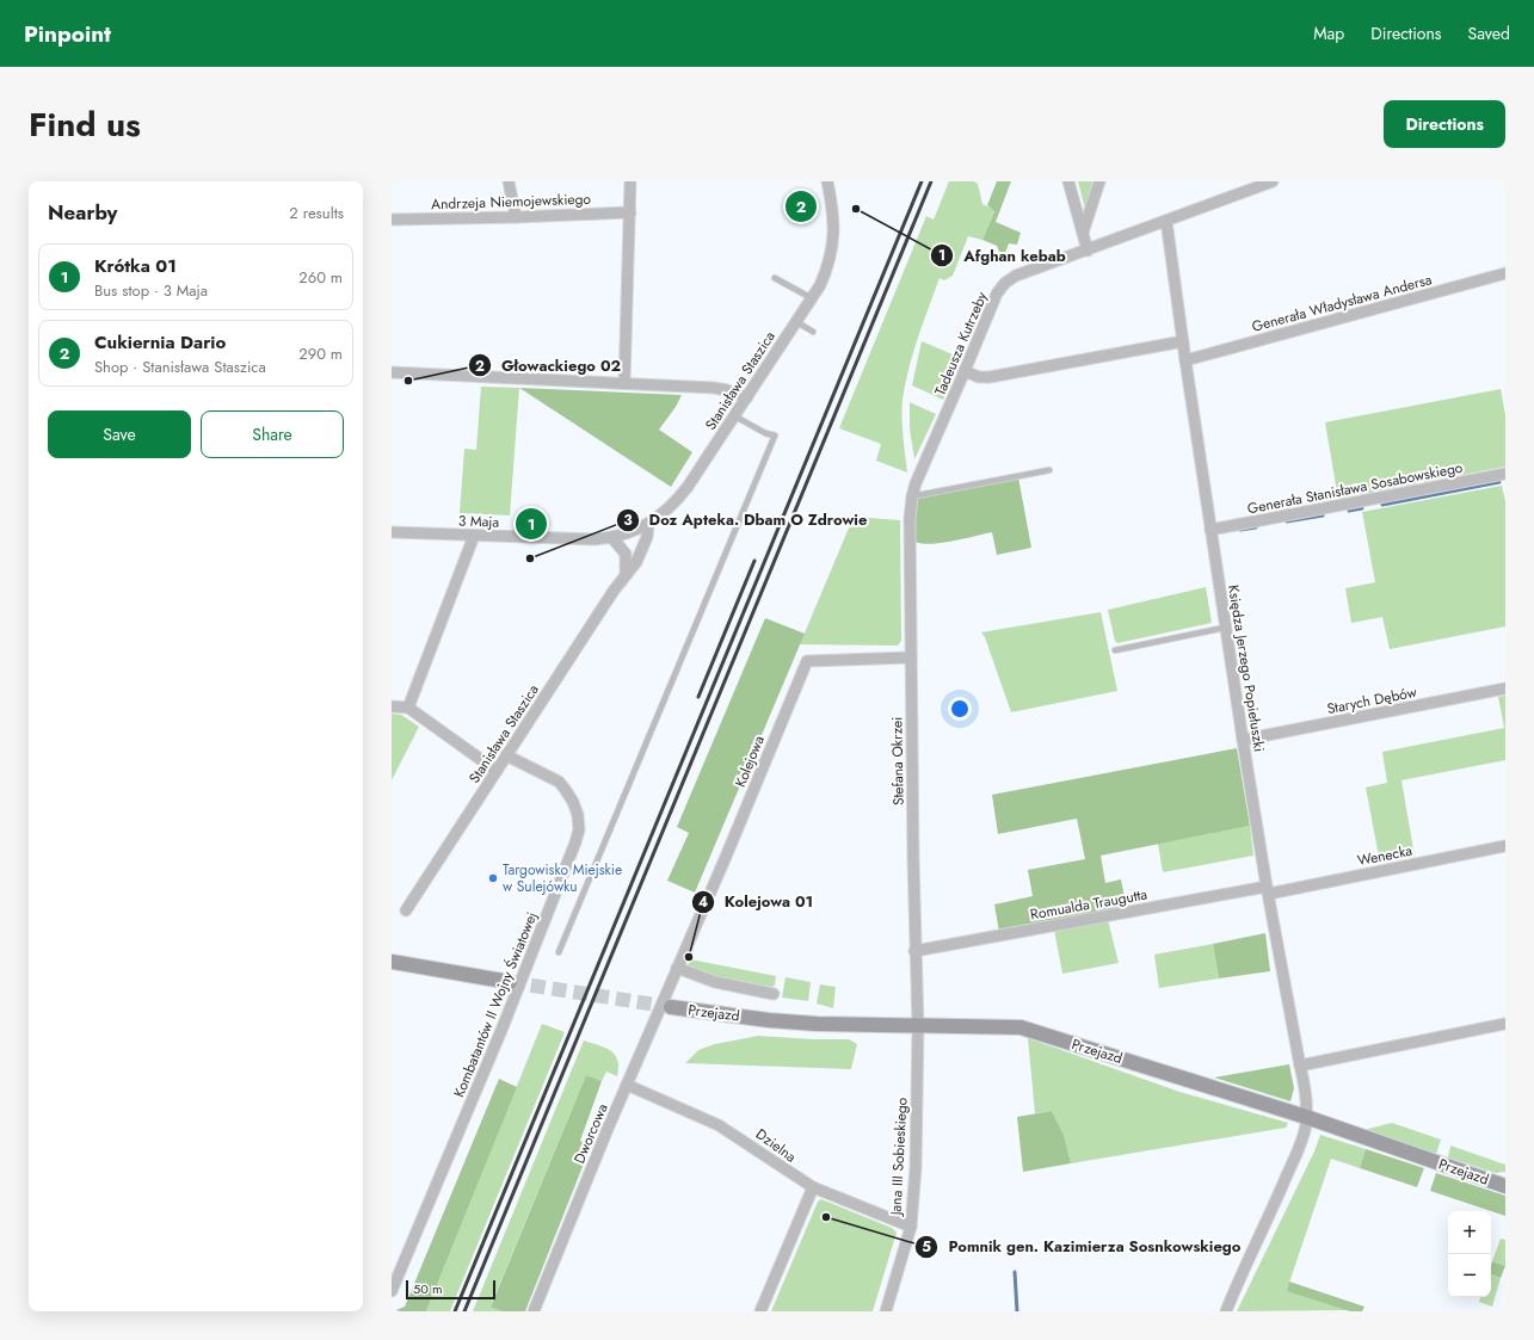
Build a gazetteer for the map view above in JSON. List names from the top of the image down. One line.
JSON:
{"streets":{"street":["Andrzeja Niemojewskiego","Generała Władysława Andersa","Tadeusza Kutrzeby","Stanisława Staszica","Generała Stanisława Sosabowskiego","3 Maja","Księdza Jerzego Popiełuszki","Starych Dębów","Kolejowa","Stefana Okrzei","Wenecka","Romualda Traugutta","Kombatantów II Wojny Światowej","Przejazd","Dworcowa","Dzielna","Jana III Sobieskiego"]},"crossings":[["Generała Władysława Andersa","Księdza Jerzego Popiełuszki"],["Tadeusza Kutrzeby","Księdza Jerzego Popiełuszki"],["Tadeusza Kutrzeby","Stefana Okrzei"],["Stanisława Staszica","3 Maja"],["Stanisława Staszica","Kombatantów II Wojny Światowej"],["Generała Stanisława Sosabowskiego","Księdza Jerzego Popiełuszki"],["Księdza Jerzego Popiełuszki","Starych Dębów"],["Księdza Jerzego Popiełuszki","Wenecka"],["Księdza Jerzego Popiełuszki","Romualda Traugutta"],["Księdza Jerzego Popiełuszki","Przejazd"],["Kolejowa","Stefana Okrzei"],["Kolejowa","Dworcowa"],["Stefana Okrzei","Romualda Traugutta"],["Stefana Okrzei","Przejazd"],["Stefana Okrzei","Jana III Sobieskiego"],["Wenecka","Romualda Traugutta"],["Przejazd","Jana III Sobieskiego"],["Dworcowa","Dzielna"],["Dzielna","Jana III Sobieskiego"]],"places":["Afghan kebab","Głowackiego 02","Doz Apteka. Dbam O Zdrowie","Targowisko Miejskie w Sulejówku","Kolejowa 01","Pomnik gen. Kazimierza Sosnkowskiego"],"scale_bar":"50 m","page":{"header":"Pinpoint","nav":["Map","Directions","Saved"],"title":"Find us","buttons":["Directions",["Save","Share"]],"heading":["Nearby","2 results"],"pins":["2","1"],"list":[{"mark":"1","name":"Krótka 01","note":"Bus stop · 3 Maja","value":"260 m"},{"mark":"2","name":"Cukiernia Dario","note":"Shop · Stanisława Staszica","value":"290 m"}],"map_buttons":["+","−"],"scale":"50 m"}}
